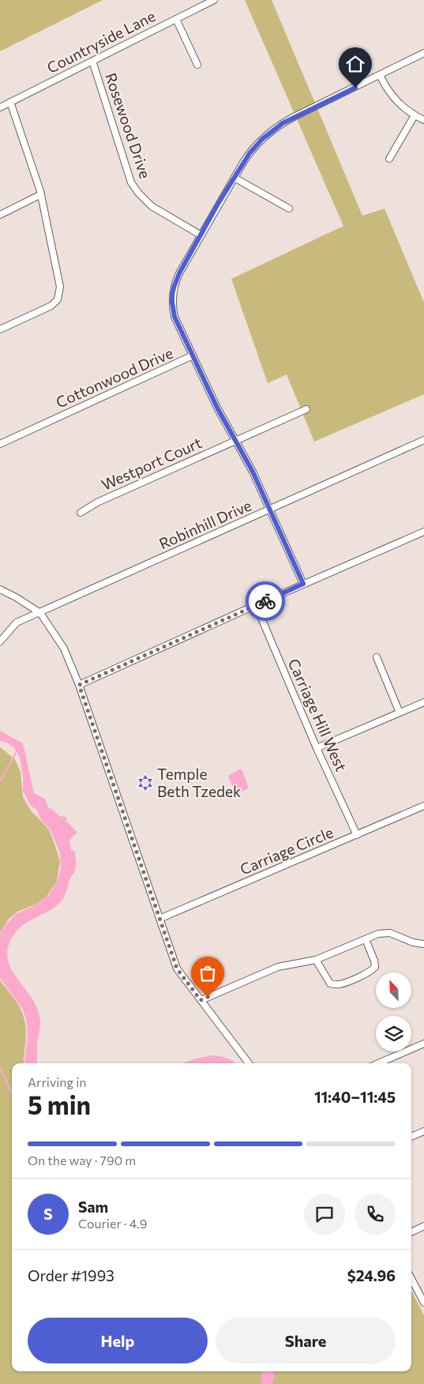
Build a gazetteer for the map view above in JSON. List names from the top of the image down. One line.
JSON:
{"streets":{"street":["Countryside Lane","Rosewood Drive","Cottonwood Drive","Westport Court","Robinhill Drive","Carriage Hill West","Carriage Circle"]},"crossings":[["Countryside Lane","Rosewood Drive"],["Rosewood Drive","Cottonwood Drive"],["Carriage Hill West","Carriage Circle"]],"places":{"synagogue":["Temple Beth Tzedek"]},"north":"top left","page":{"heading":["5 min","Arriving in","11:40–11:45"],"panel":["Sam","Courier · 4.9","Order #1993","$24.96"],"bar":"On the way · 790 m","round":"S","buttons":["Help","Share"]}}
